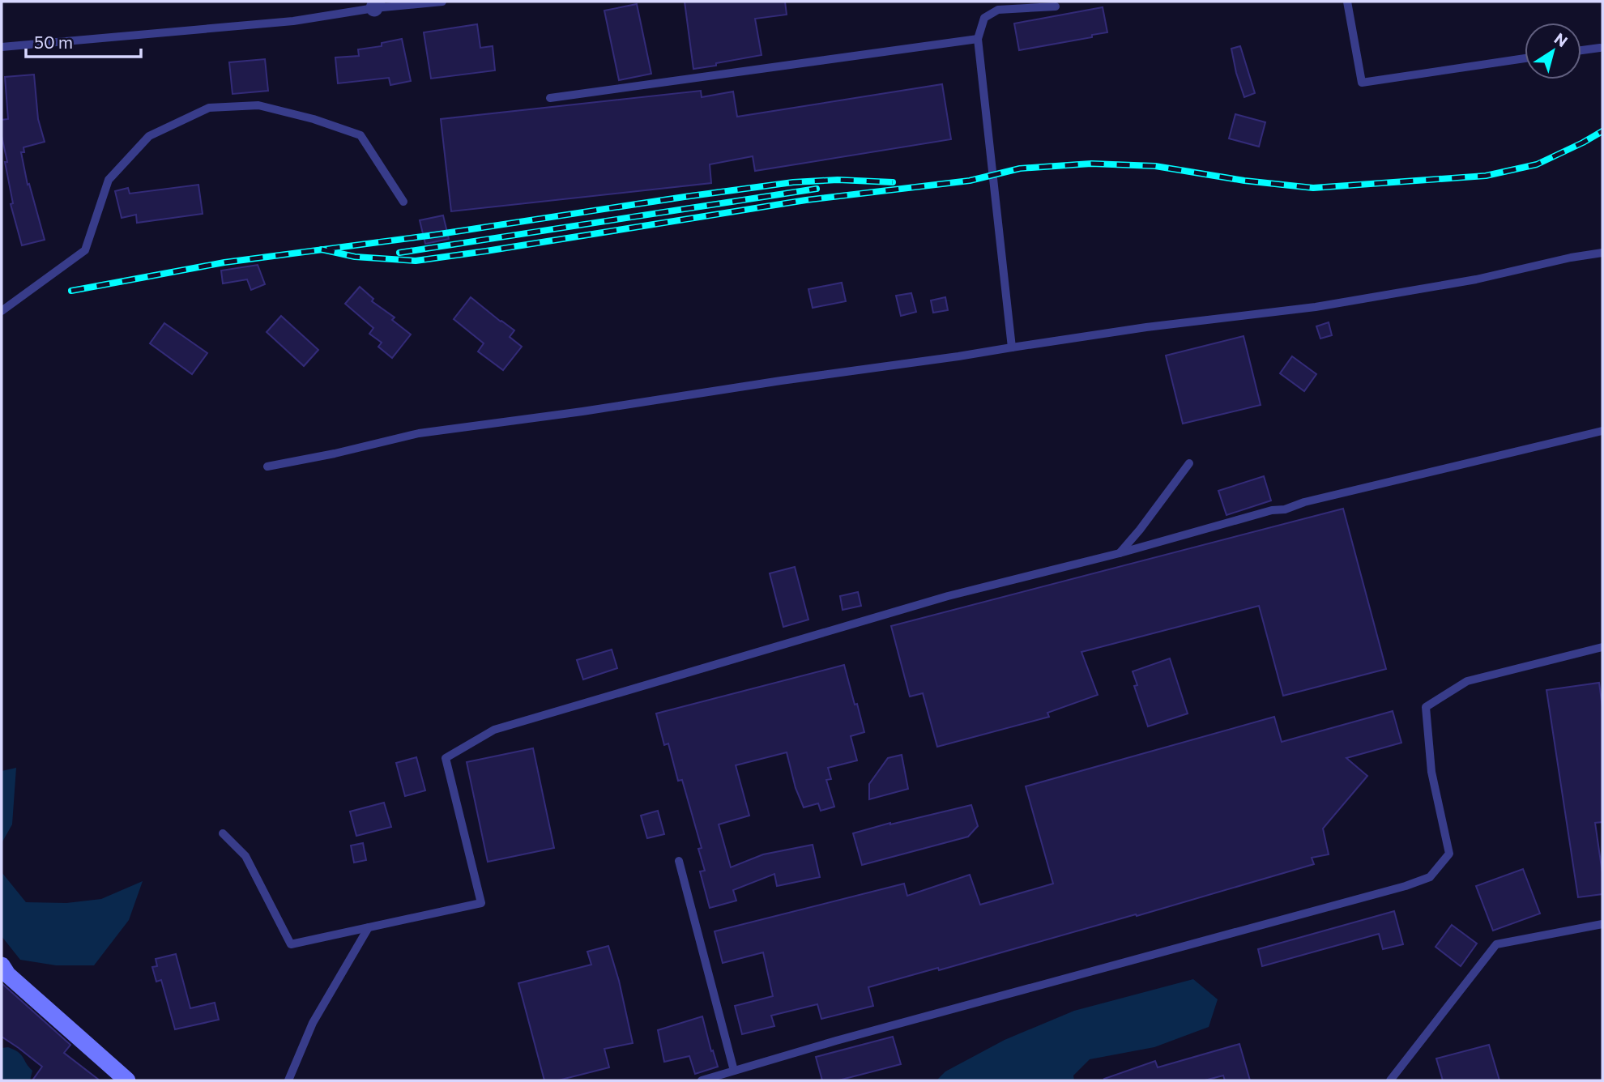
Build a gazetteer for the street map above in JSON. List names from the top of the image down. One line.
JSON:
{"scale_bar":"50 m","north":"top right"}
